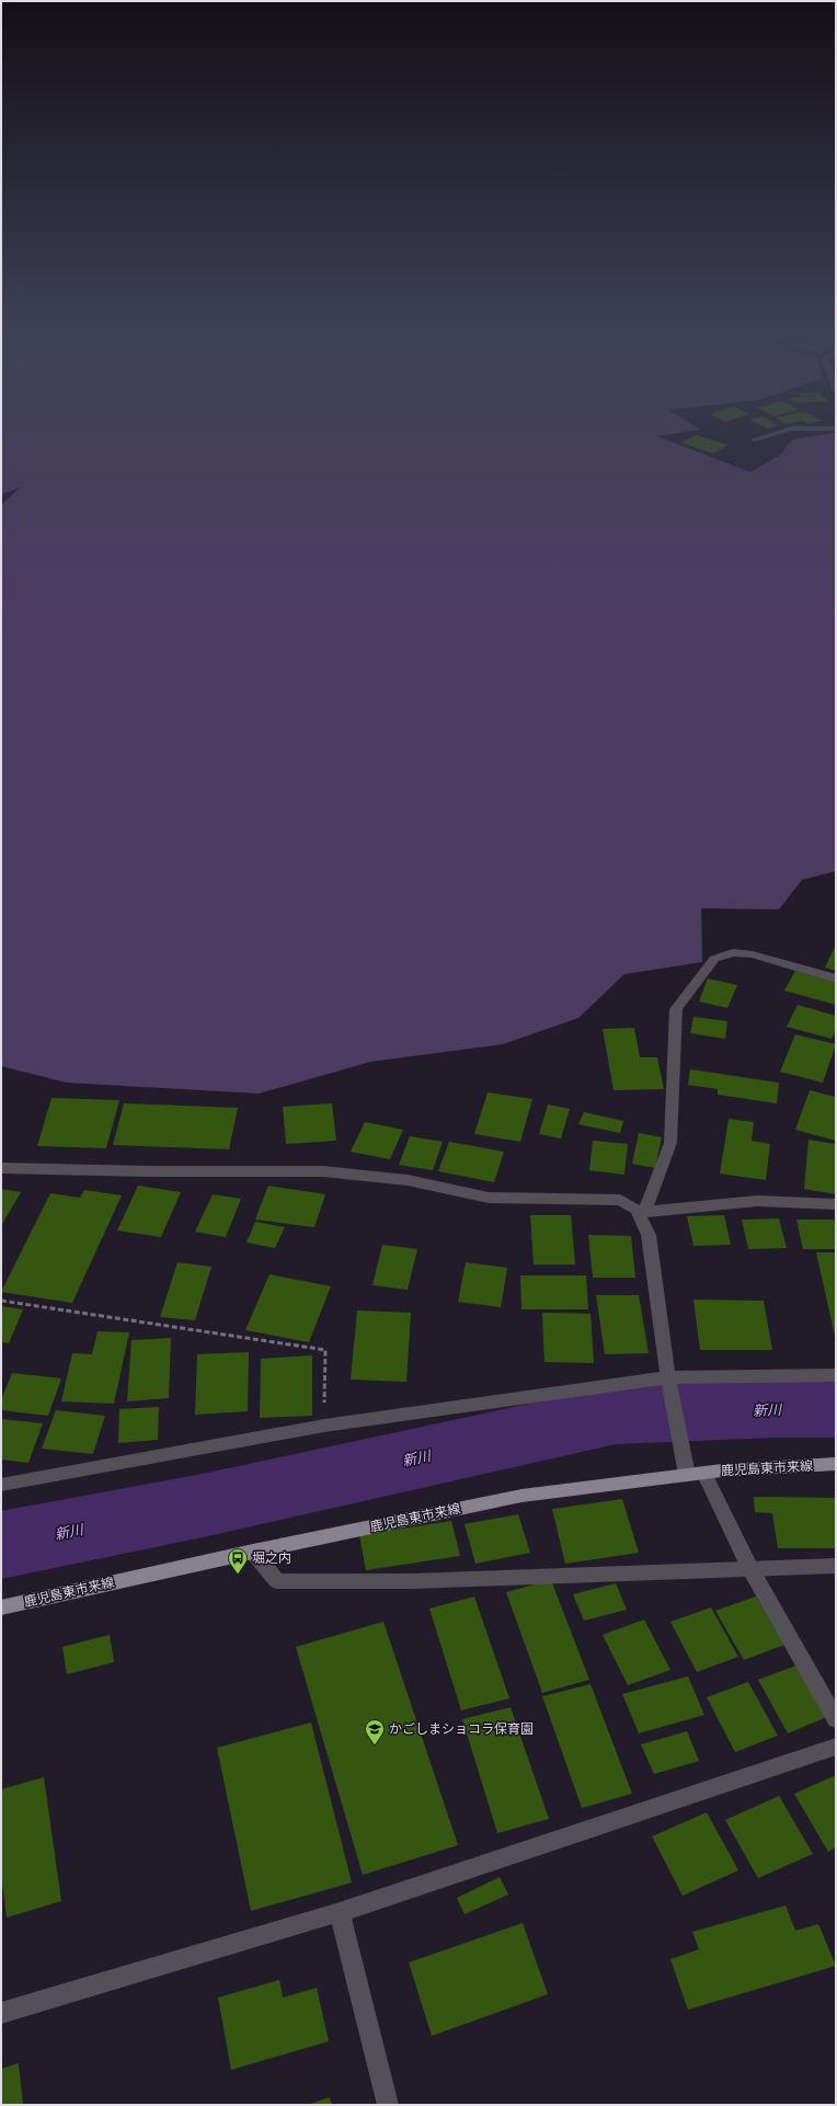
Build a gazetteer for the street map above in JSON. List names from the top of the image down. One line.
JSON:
{"streets":{"main road":["鹿児島東市来線"]},"water":["新川"],"places":{"bus stop":["堀之内"],"school or university":["かごしまショコラ保育園"]}}
